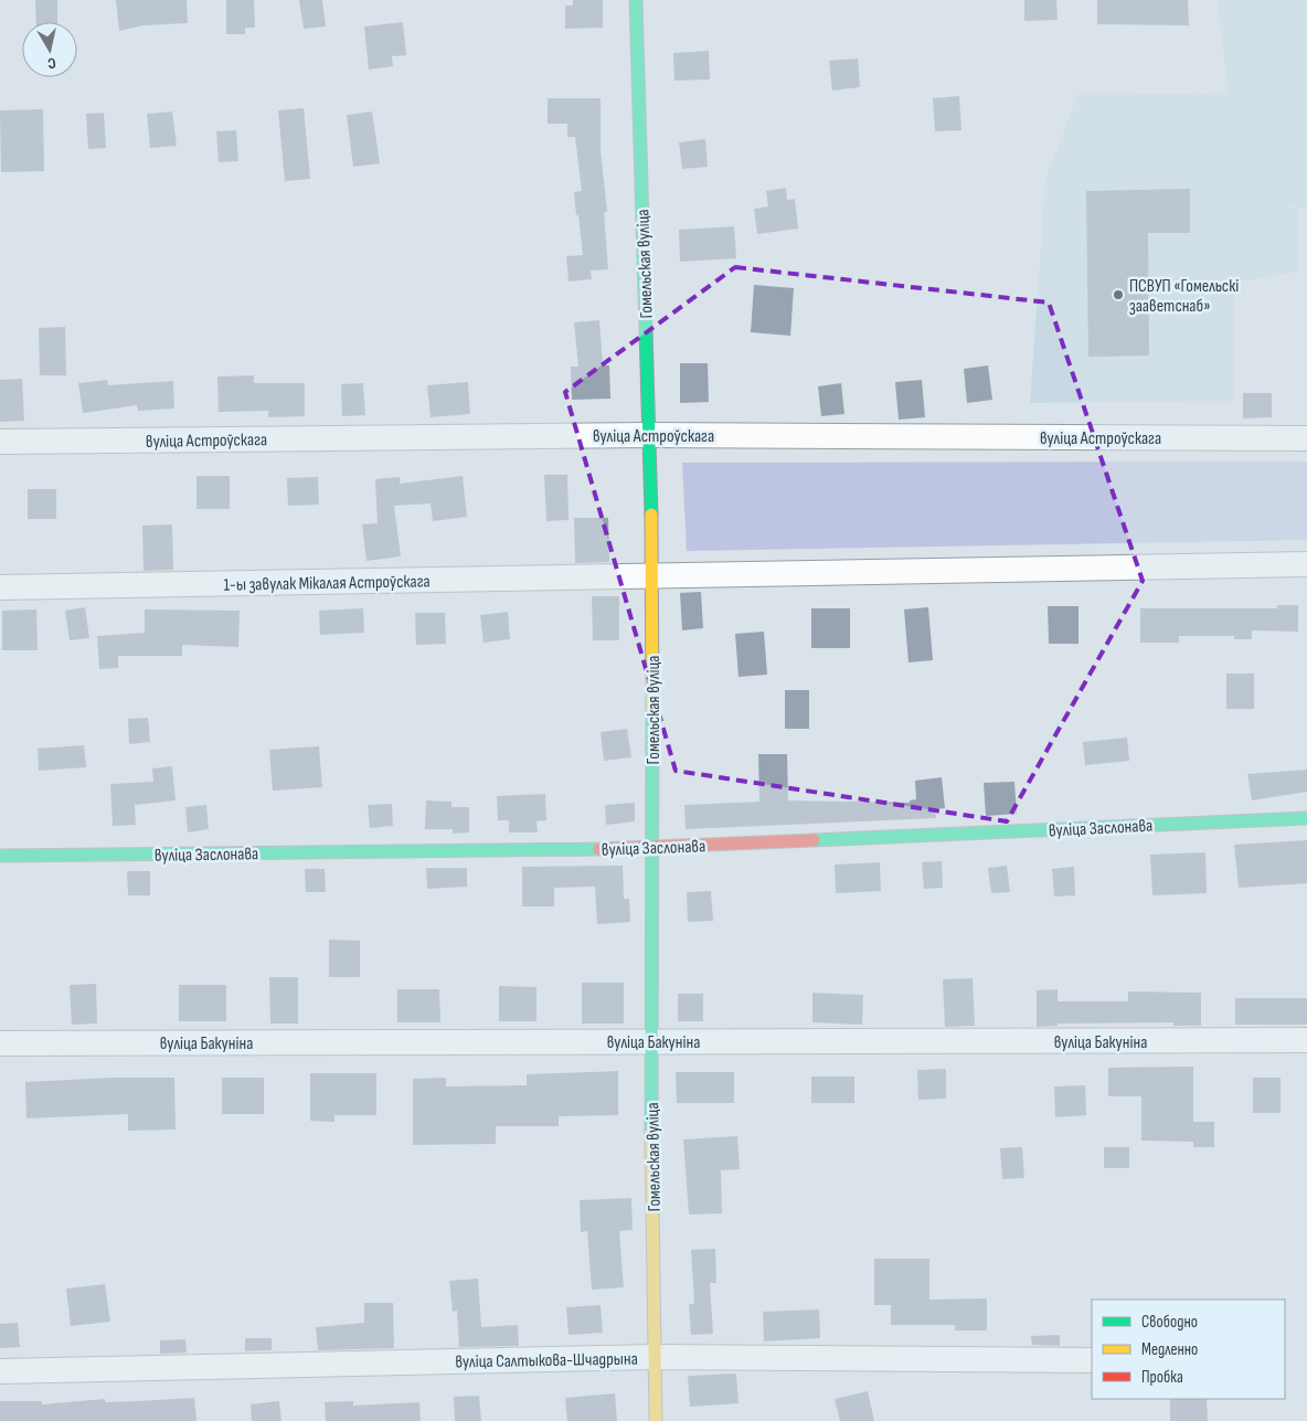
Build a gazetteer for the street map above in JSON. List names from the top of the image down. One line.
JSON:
{"streets":{"street":["Гомельская вуліца","вуліца Астроўскага","1-ы завулак Мікалая Астроўскага","вуліца Заслонава","вуліца Бакуніна","вуліца Салтыкова-Шчадрына"]},"crossings":[["Гомельская вуліца","вуліца Астроўскага"],["Гомельская вуліца","1-ы завулак Мікалая Астроўскага"],["Гомельская вуліца","вуліца Заслонава"],["Гомельская вуліца","вуліца Бакуніна"],["Гомельская вуліца","вуліца Салтыкова-Шчадрына"]],"places":["ПСВУП «Гомельскі зааветснаб»"],"legend":["Свободно","Медленно","Пробка"],"north":"bottom"}
